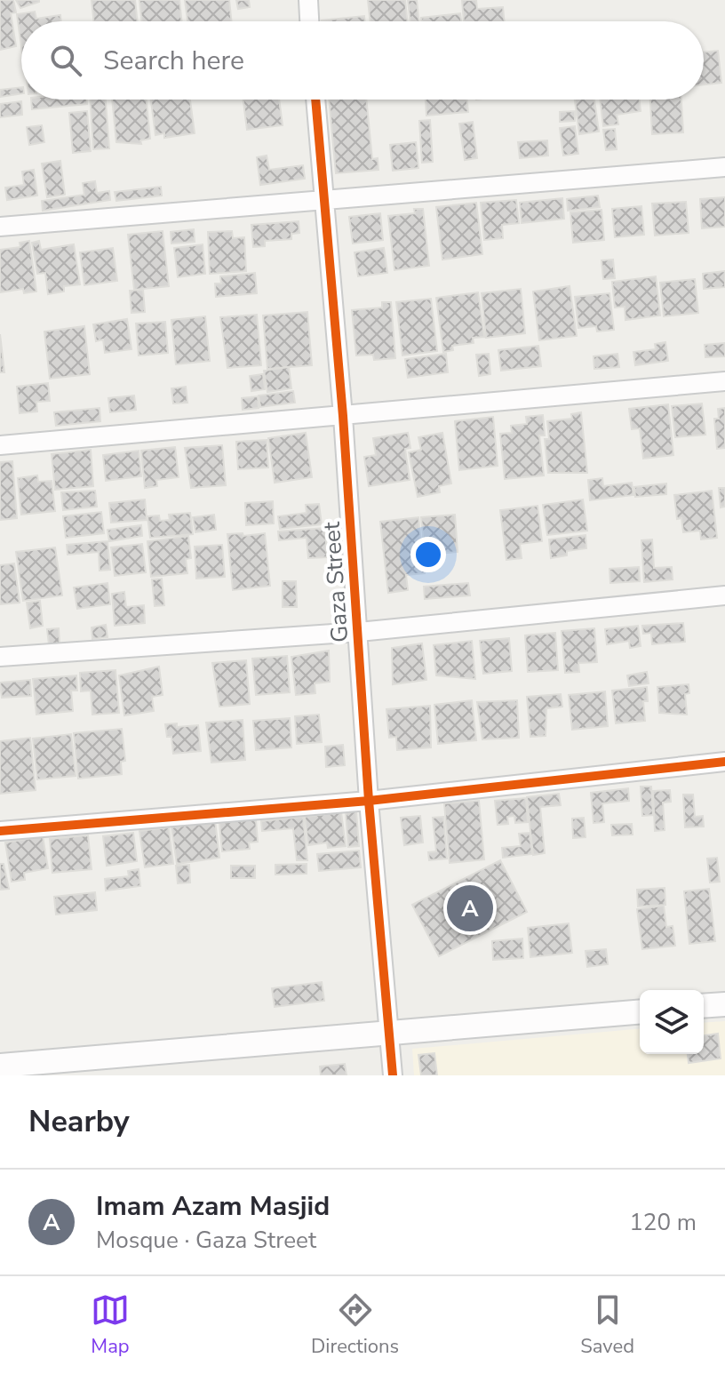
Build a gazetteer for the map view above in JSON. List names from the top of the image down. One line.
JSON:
{"streets":{"street":["Gaza Street"]},"page":{"search":"Search here","pins":"A","heading":"Nearby","list":[{"mark":"A","name":"Imam Azam Masjid","note":"Mosque · Gaza Street","value":"120 m"}],"nav":["Map","Directions","Saved"]}}
